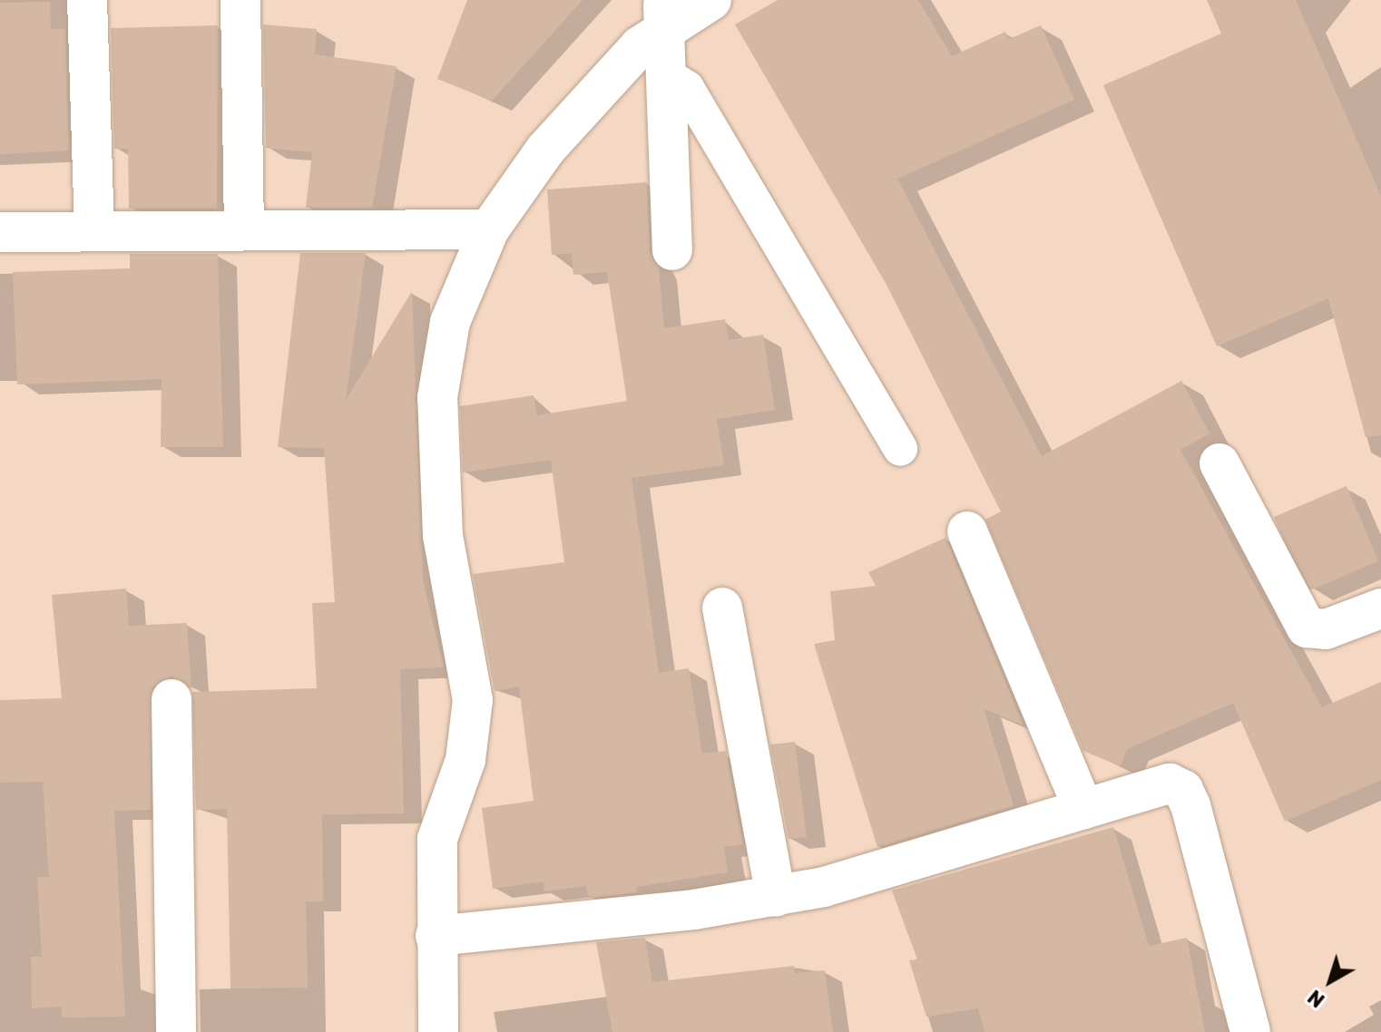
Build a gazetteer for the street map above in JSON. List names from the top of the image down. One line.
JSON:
{"north":"bottom left"}
